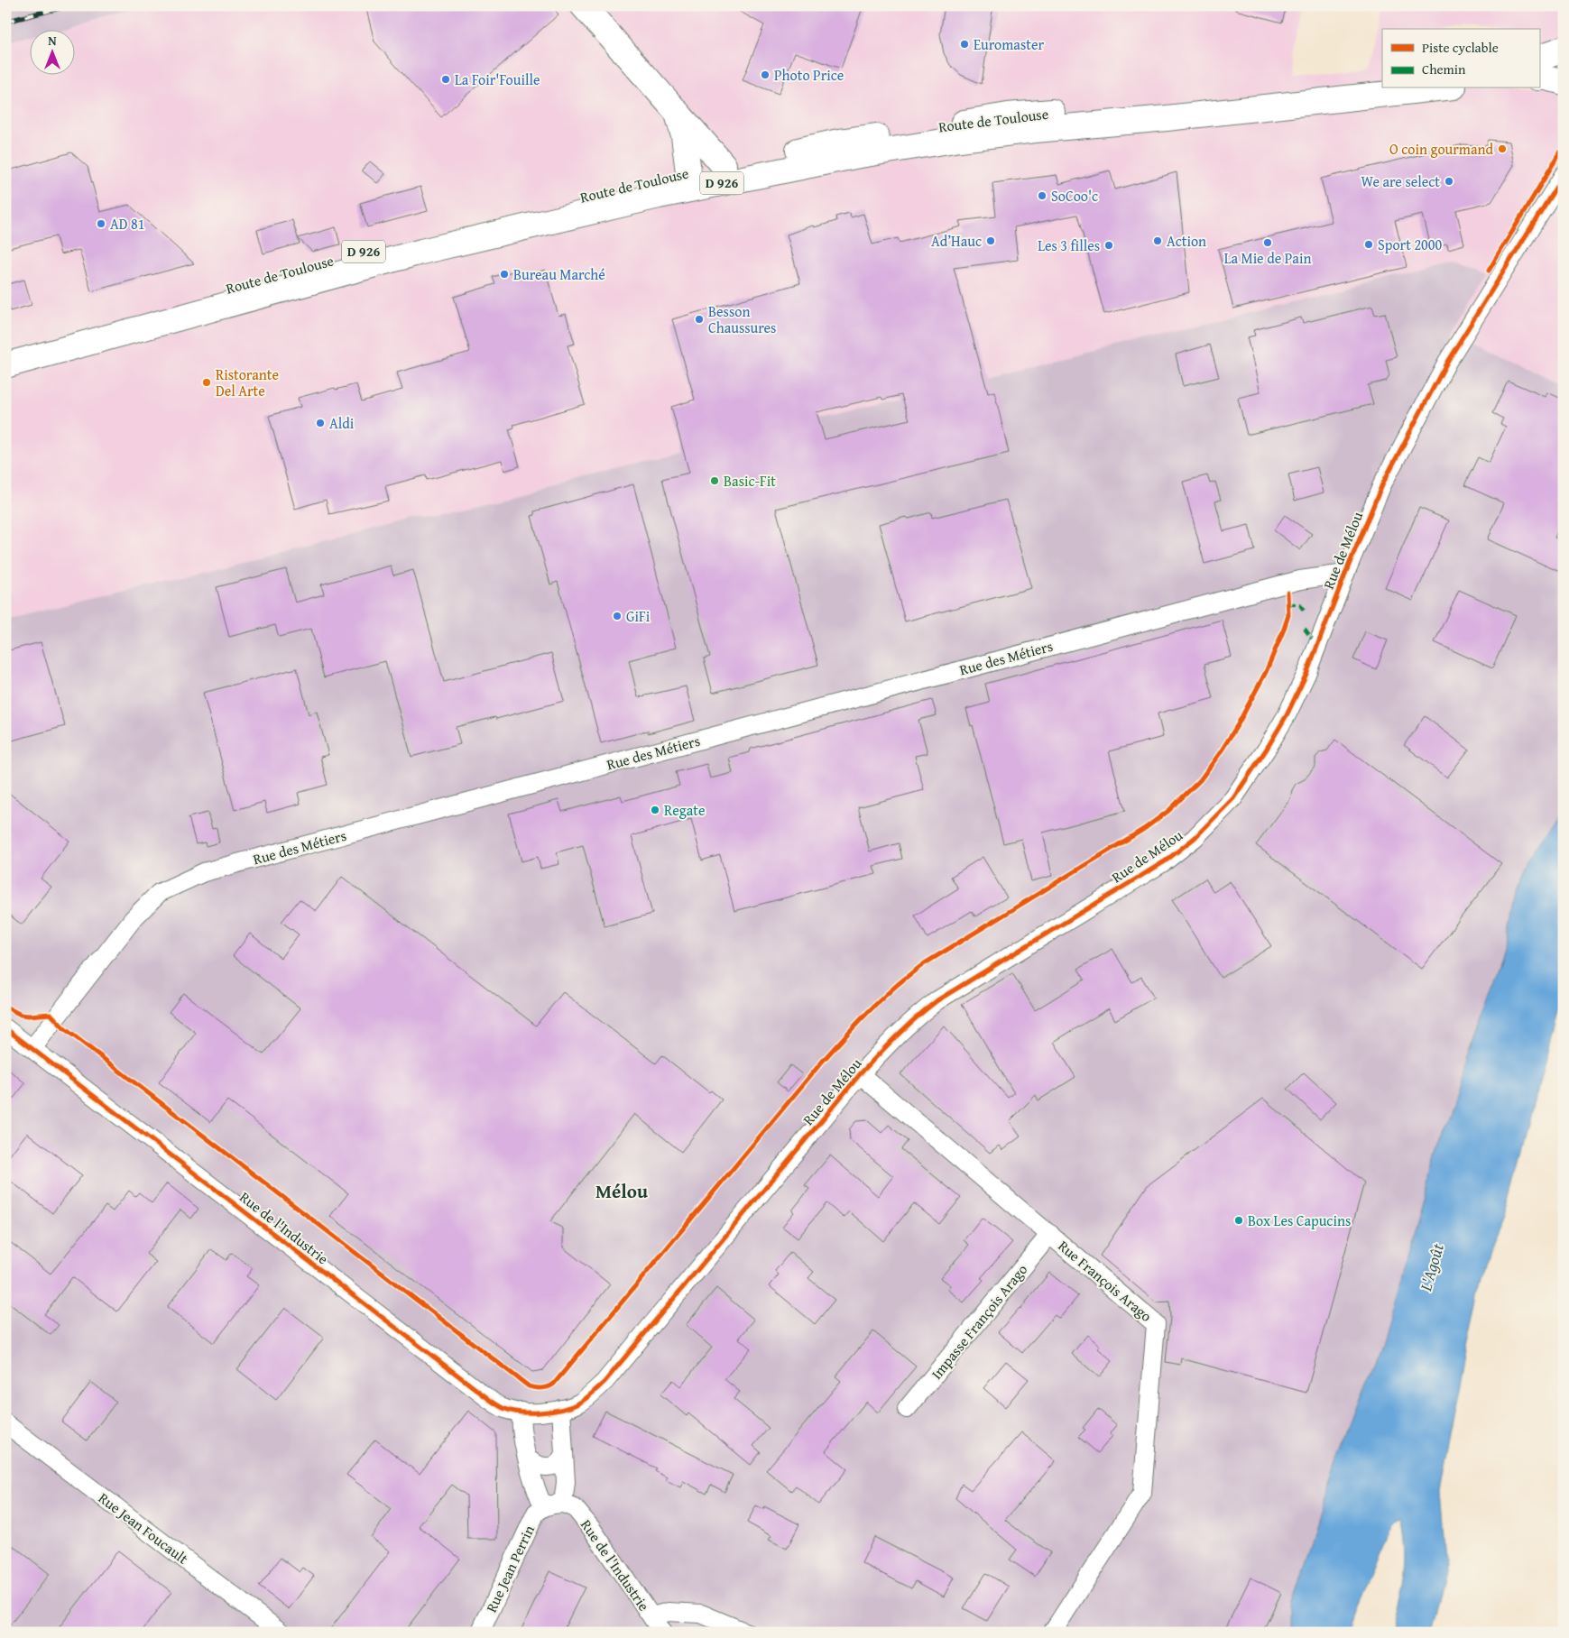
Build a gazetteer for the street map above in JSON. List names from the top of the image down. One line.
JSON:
{"streets":{"main road":["Route de Toulouse","D 926"],"street":["Rue de Mélou","Rue des Métiers","Rue de l'Industrie","Rue François Arago","Impasse François Arago","Rue Jean Foucault","Rue Jean Perrin"]},"crossings":[["Rue de Mélou","Rue des Métiers"],["Rue de Mélou","Rue de l'Industrie"],["Rue de Mélou","Rue François Arago"],["Rue des Métiers","Rue de l'Industrie"],["Rue François Arago","Impasse François Arago"]],"districts":["Mélou"],"water":["L'Agoût"],"places":["Euromaster","Photo Price","La Foir'Fouille","O coin gourmand","We are select","SoCoo'c","AD 81","Ad’Hauc","Action","La Mie de Pain","Sport 2000","Les 3 filles","Bureau Marché","Besson Chaussures","Ristorante Del Arte","Aldi","Basic-Fit","GiFi","Regate","Box Les Capucins"],"legend":["Piste cyclable","Chemin"],"north":"top"}
